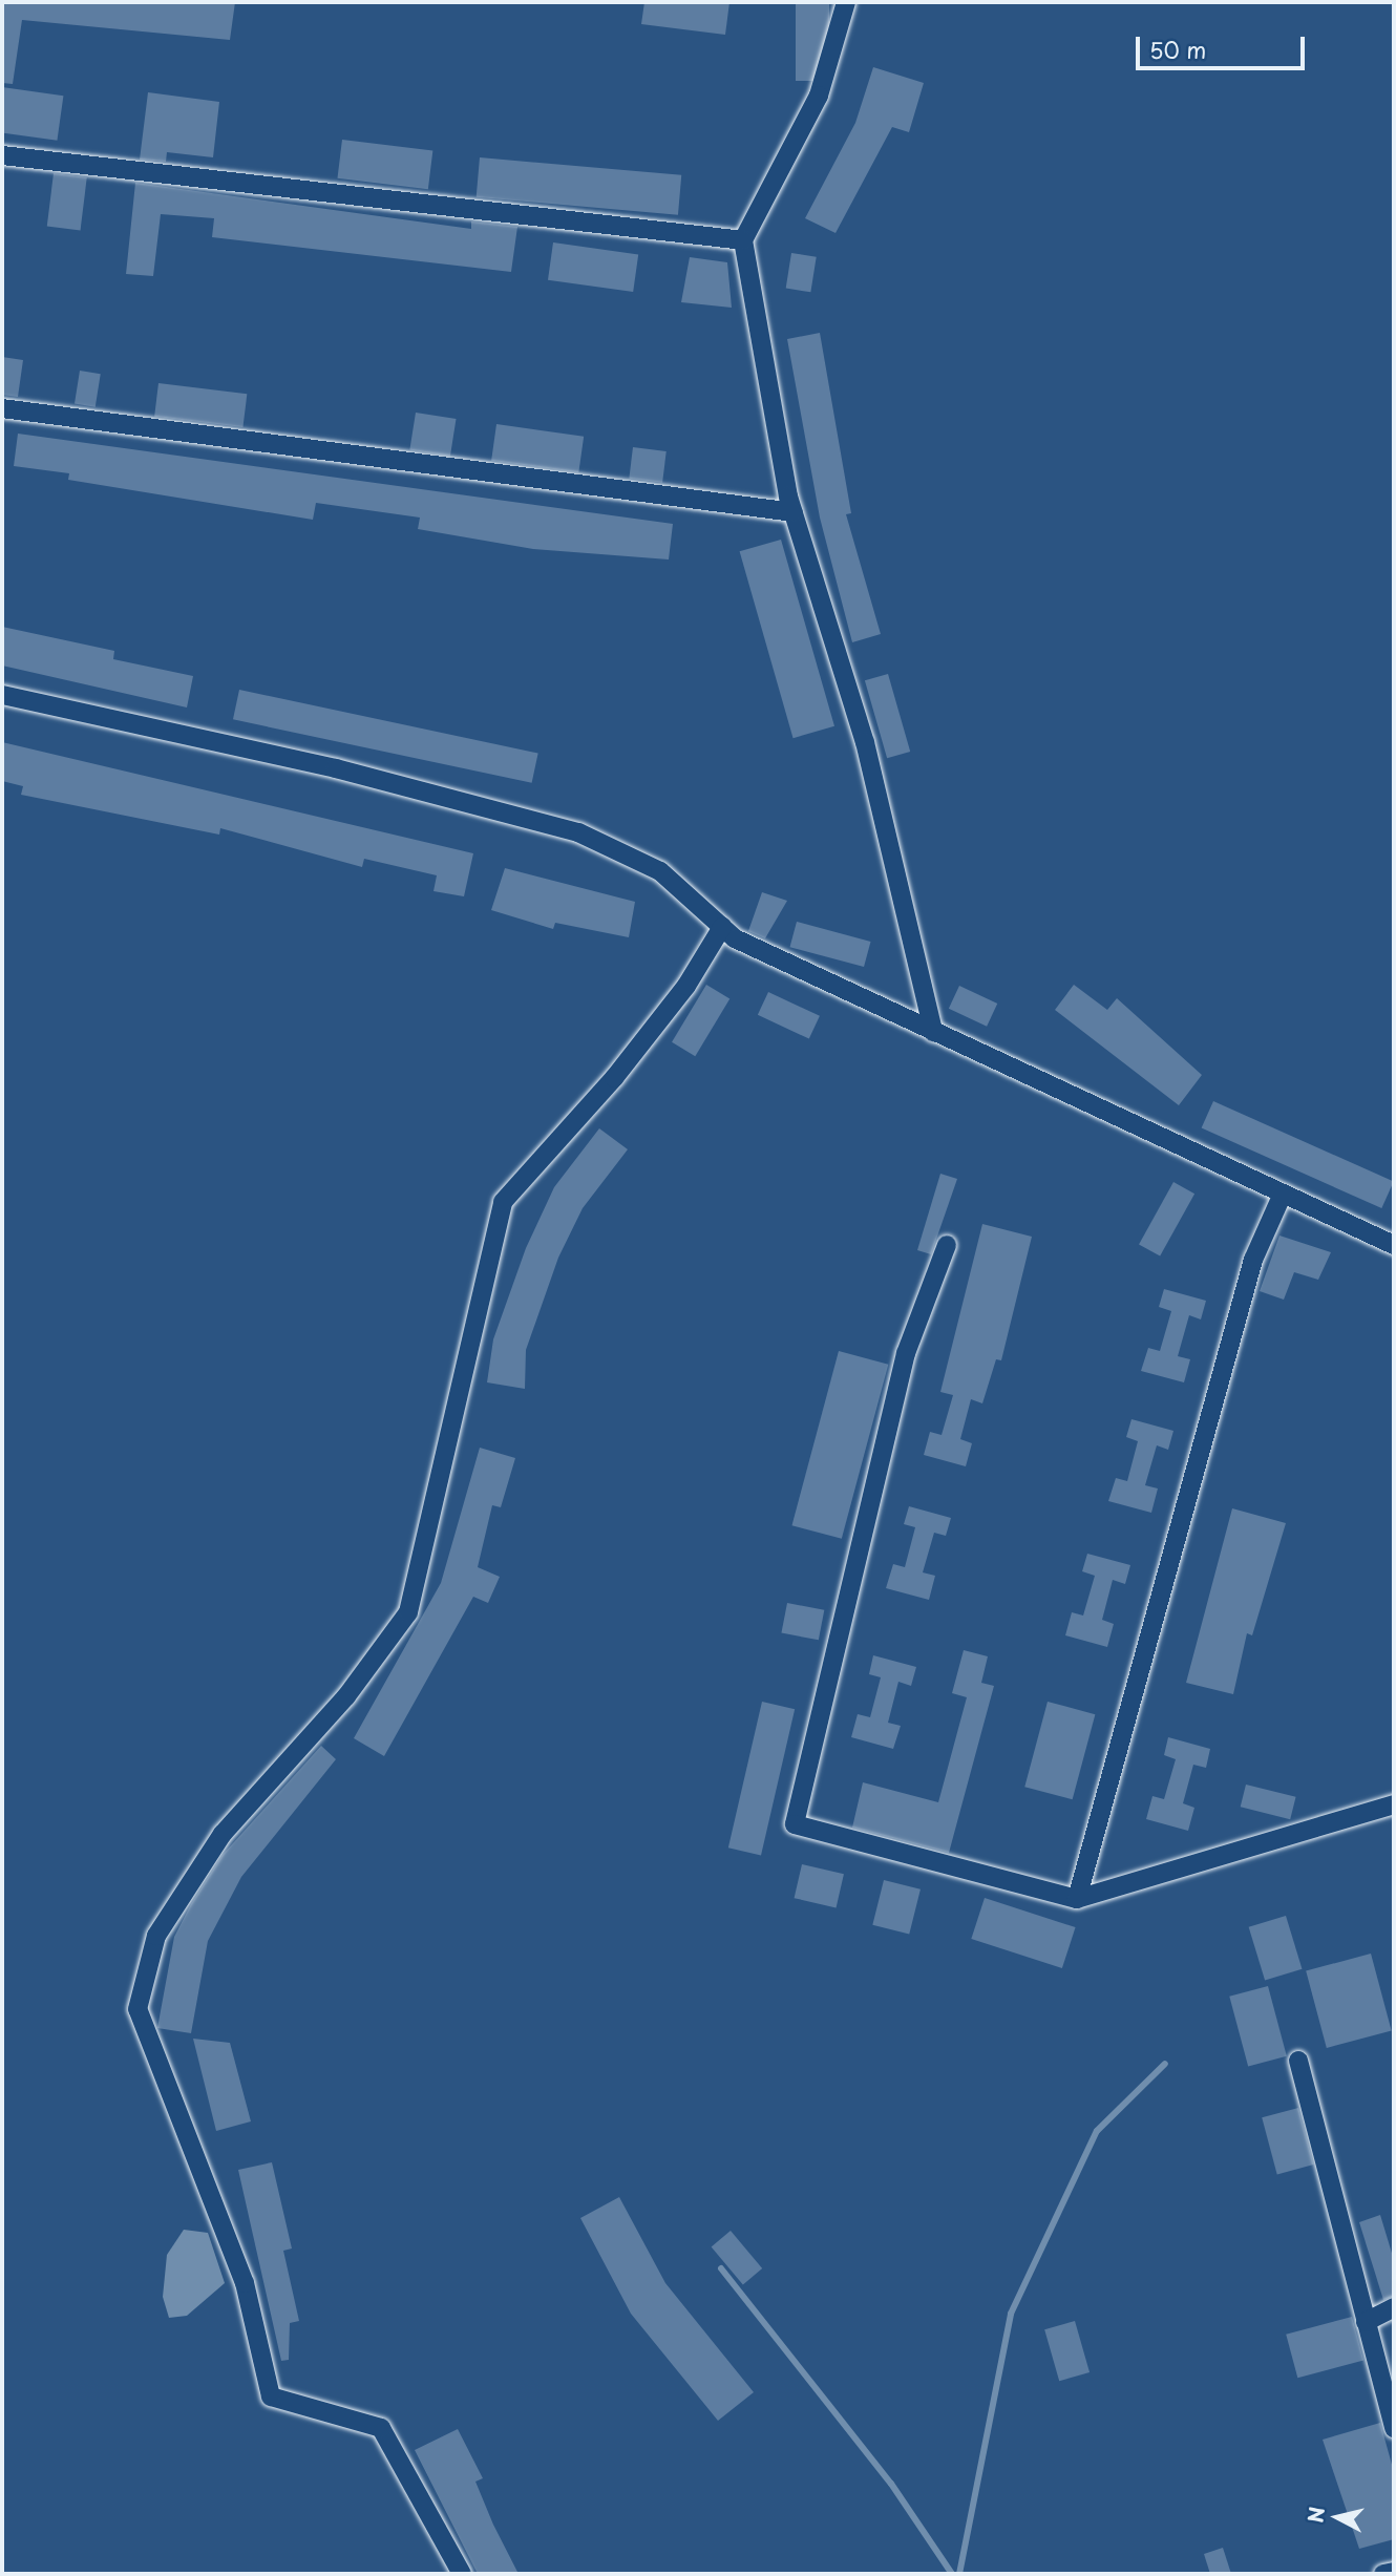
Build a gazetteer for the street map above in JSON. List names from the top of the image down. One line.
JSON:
{"scale_bar":"50 m","north":"left"}
